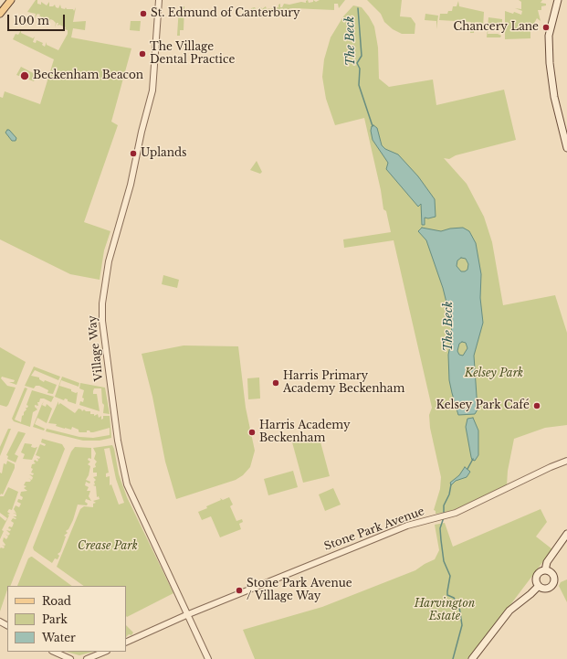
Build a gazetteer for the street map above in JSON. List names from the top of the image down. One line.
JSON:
{"streets":{"street":["Village Way","Stone Park Avenue"]},"crossings":[["Village Way","Stone Park Avenue"]],"water":["The Beck"],"parks":["Kelsey Park","Crease Park","Harvington Estate"],"places":["St. Edmund of Canterbury","Chancery Lane","The Village Dental Practice","Beckenham Beacon","Uplands","Harris Primary Academy Beckenham","Kelsey Park Café","Harris Academy Beckenham","Stone Park Avenue / Village Way"],"legend":["Road","Park","Water"],"scale_bar":"100 m"}
